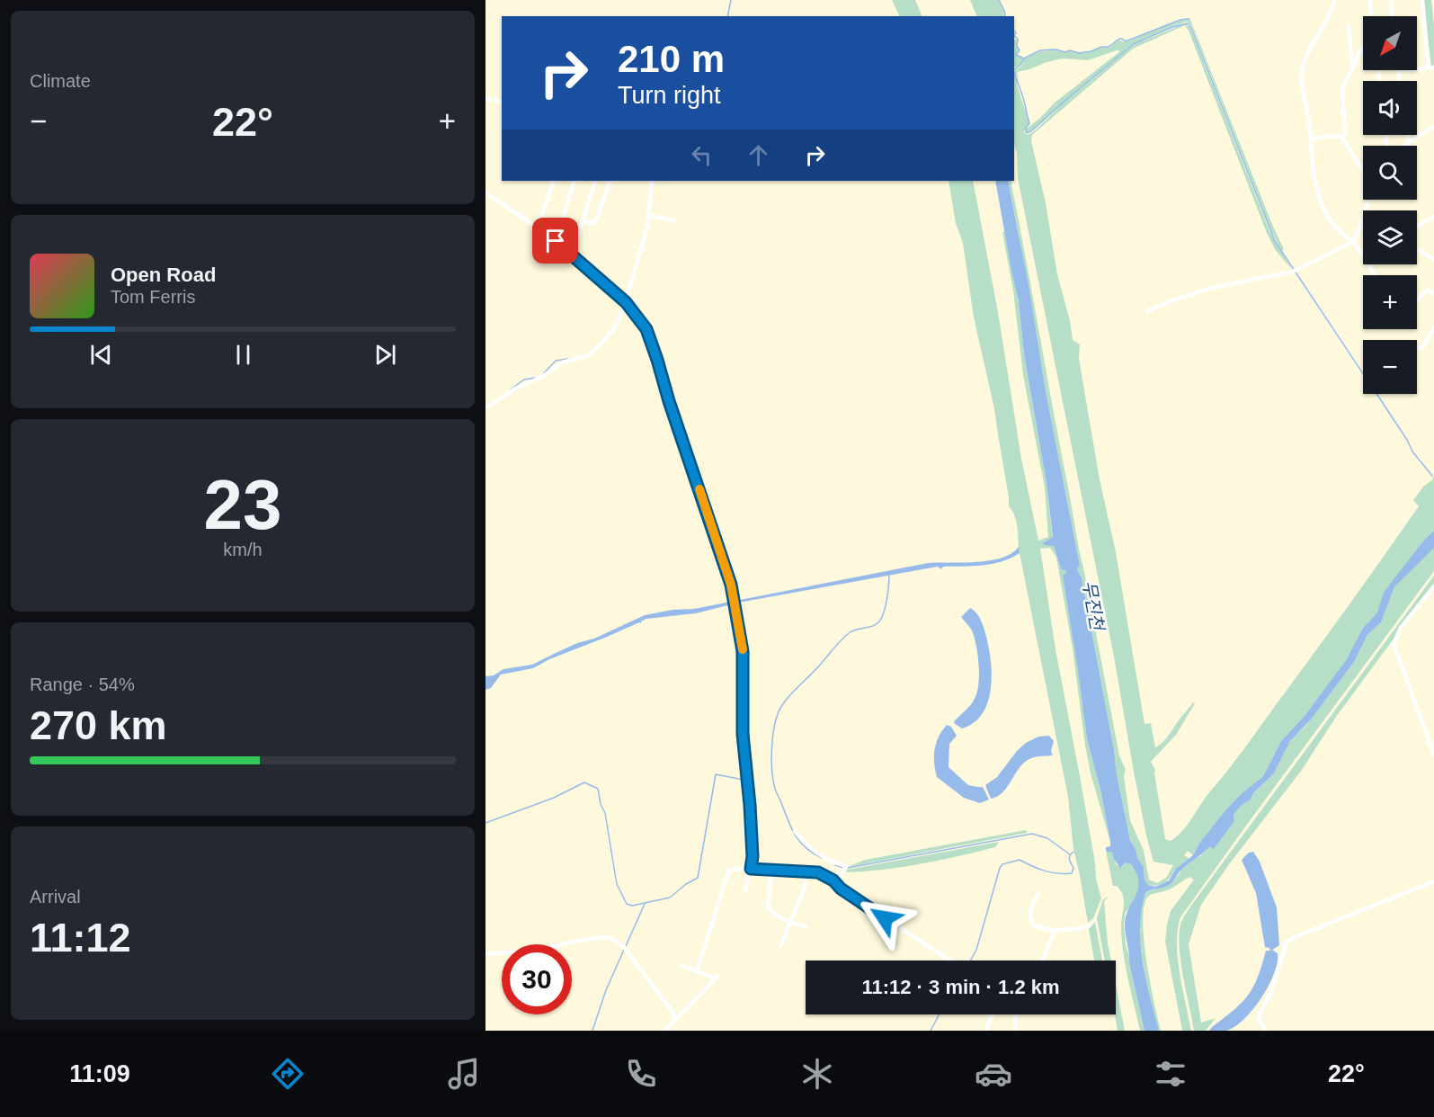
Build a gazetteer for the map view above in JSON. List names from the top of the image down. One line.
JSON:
{"water":["무진천"],"north":"bottom left","page":{"tile":["Climate",["23","km/h"],["Range · 54%","270 km"],["Arrival","11:12"]],"map_buttons":["+","−"],"turn":["210 m","Turn right"],"heat":["−","22°","+"],"song":["Open Road","Tom Ferris"],"limit":"30","trip":"11:12 · 3 min · 1.2 km","tabs":["11:09","22°"]}}
